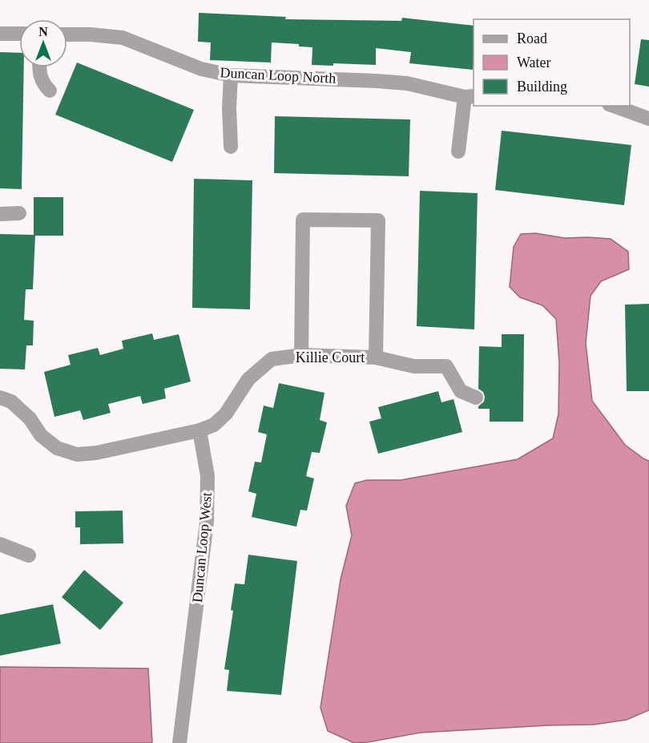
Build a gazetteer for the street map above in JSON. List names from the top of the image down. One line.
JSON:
{"streets":{"street":["Duncan Loop North","Killie Court","Duncan Loop West"]},"crossings":[["Killie Court","Duncan Loop West"]],"legend":["Road","Water","Building"],"north":"top"}
